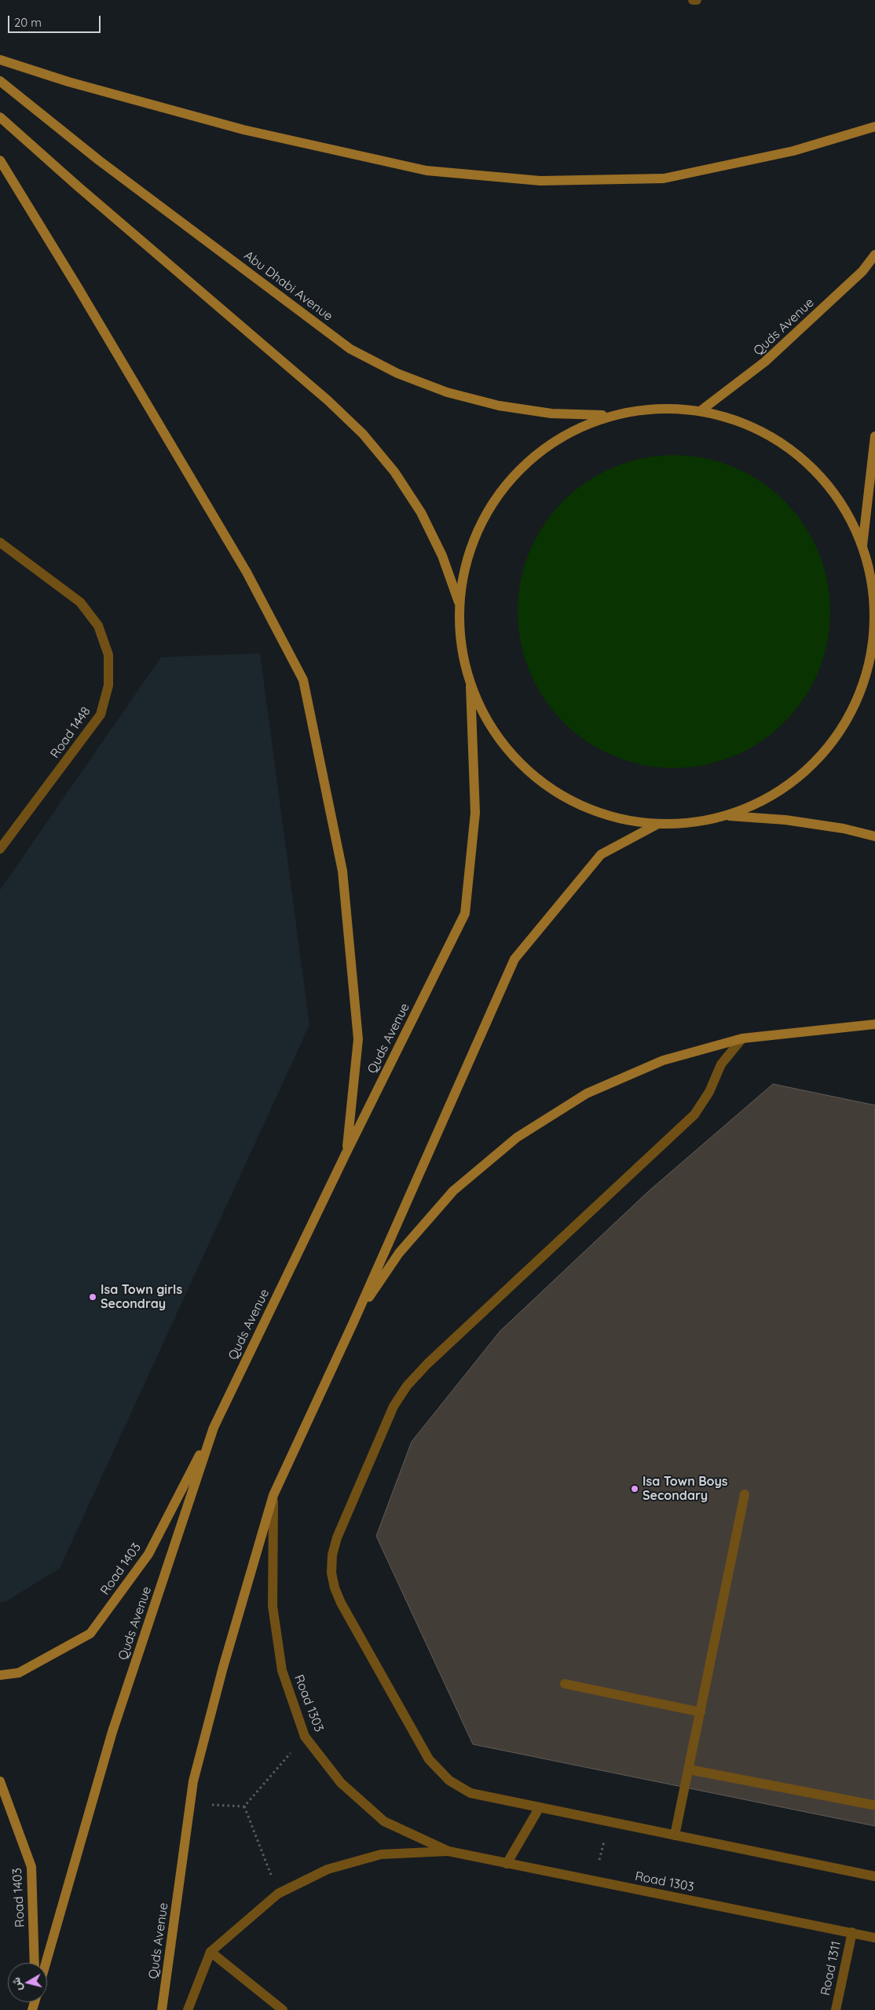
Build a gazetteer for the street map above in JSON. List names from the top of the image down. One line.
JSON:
{"streets":{"main road":["Abu Dhabi Avenue","Quds Avenue","Road 1403"],"street":["Road 1448","Road 1303","Road 1311"]},"crossings":[["Quds Avenue","Road 1403"],["Quds Avenue","Road 1303"],["Road 1303","Road 1311"]],"places":["Isa Town girls Secondray","Isa Town Boys Secondary"],"scale_bar":"20 m","north":"left"}
